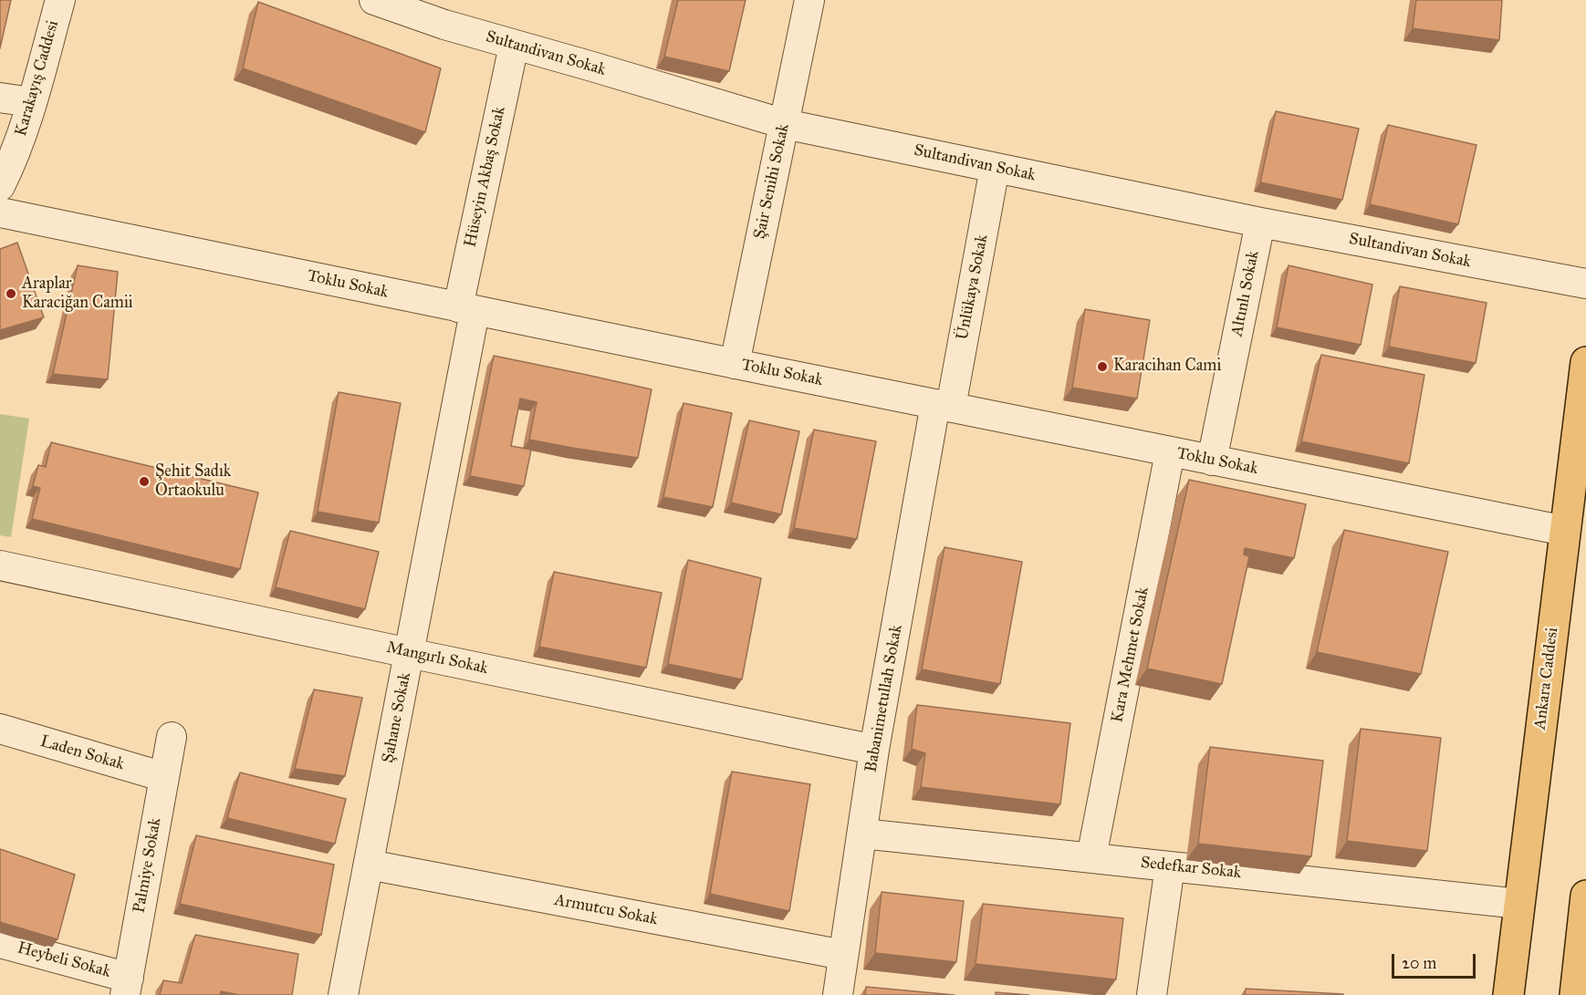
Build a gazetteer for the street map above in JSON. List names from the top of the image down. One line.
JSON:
{"streets":{"main road":["Ankara Caddesi"],"street":["Sultandivan Sokak","Karakayış Caddesi","Hüseyin Akbaş Sokak","Şair Senihi Sokak","Toklu Sokak","Ünlükaya Sokak","Altınlı Sokak","Kara Mehmet Sokak","Mangırlı Sokak","Babanimetullah Sokak","Şahane Sokak","Laden Sokak","Palmiye Sokak","Sedefkar Sokak","Armutcu Sokak","Heybeli Sokak"]},"crossings":[["Sultandivan Sokak","Hüseyin Akbaş Sokak"],["Sultandivan Sokak","Şair Senihi Sokak"],["Sultandivan Sokak","Ünlükaya Sokak"],["Sultandivan Sokak","Altınlı Sokak"],["Hüseyin Akbaş Sokak","Toklu Sokak"],["Hüseyin Akbaş Sokak","Şahane Sokak"],["Şair Senihi Sokak","Toklu Sokak"],["Toklu Sokak","Ünlükaya Sokak"],["Toklu Sokak","Altınlı Sokak"],["Toklu Sokak","Kara Mehmet Sokak"],["Toklu Sokak","Ankara Caddesi"],["Toklu Sokak","Babanimetullah Sokak"],["Toklu Sokak","Şahane Sokak"],["Ünlükaya Sokak","Babanimetullah Sokak"],["Kara Mehmet Sokak","Sedefkar Sokak"],["Mangırlı Sokak","Babanimetullah Sokak"],["Mangırlı Sokak","Şahane Sokak"],["Ankara Caddesi","Sedefkar Sokak"],["Babanimetullah Sokak","Sedefkar Sokak"],["Babanimetullah Sokak","Armutcu Sokak"],["Şahane Sokak","Armutcu Sokak"],["Laden Sokak","Palmiye Sokak"],["Palmiye Sokak","Heybeli Sokak"]],"places":["Araplar Karaciğan Camii","Karacihan Cami","Şehit Sadık Ortaokulu"],"scale_bar":"20 m"}
